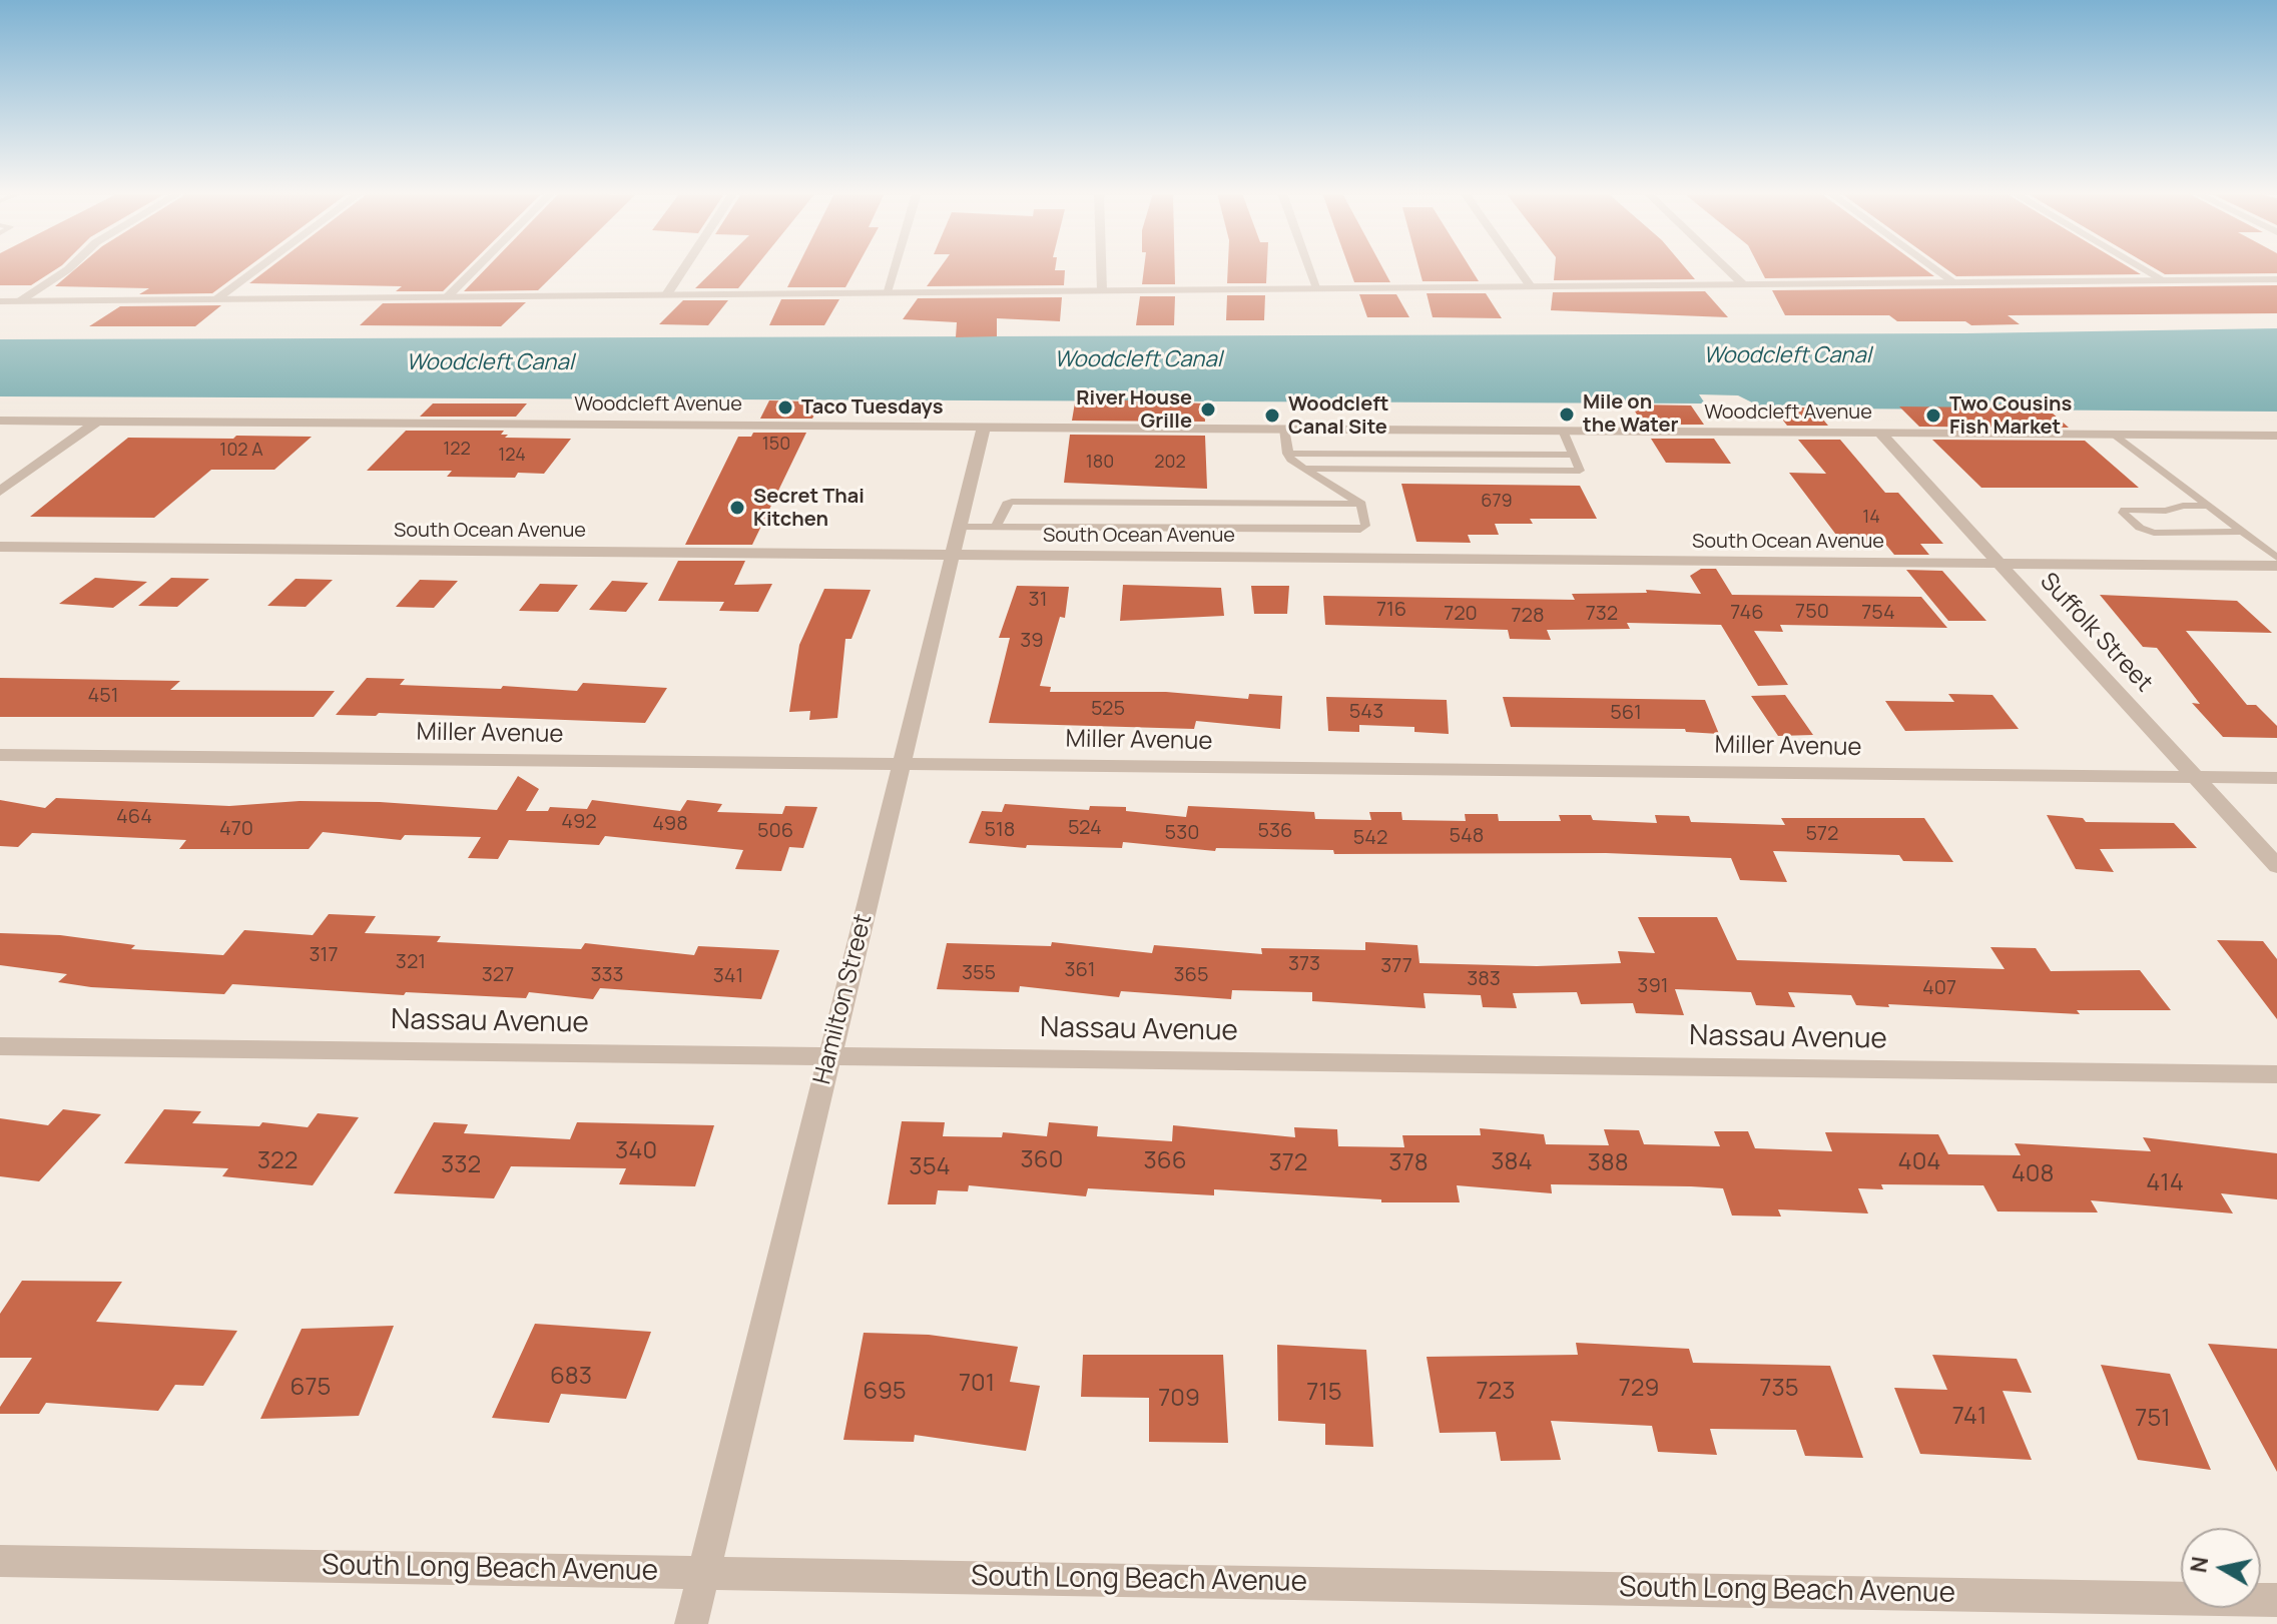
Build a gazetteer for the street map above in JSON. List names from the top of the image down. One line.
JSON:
{"streets":{"street":["Woodcleft Avenue","South Ocean Avenue","Suffolk Street","Miller Avenue","Hamilton Street","Nassau Avenue","South Long Beach Avenue"]},"crossings":[["Woodcleft Avenue","Suffolk Street"],["Woodcleft Avenue","Hamilton Street"],["South Ocean Avenue","Suffolk Street"],["South Ocean Avenue","Hamilton Street"],["Suffolk Street","Miller Avenue"],["Miller Avenue","Hamilton Street"],["Hamilton Street","Nassau Avenue"],["Hamilton Street","South Long Beach Avenue"]],"water":["Woodcleft Canal"],"places":["Taco Tuesdays","River House Grille","Mile on the Water","Woodcleft Canal Site","Two Cousins Fish Market","Secret Thai Kitchen"],"house_numbers":["150","122","102 A","124","180","202","679","14","31","716","750","746","754","720","732","728","39","451","525","543","561","464","492","498","524","470","518","506","536","530","572","548","542","317","321","373","377","361","355","327","333","365","341","383","391","407","340","360","322","366","384","404","372","378","388","332","354","408","414","683","701","675","729","735","695","723","715","709","741","751"],"north":"left"}
